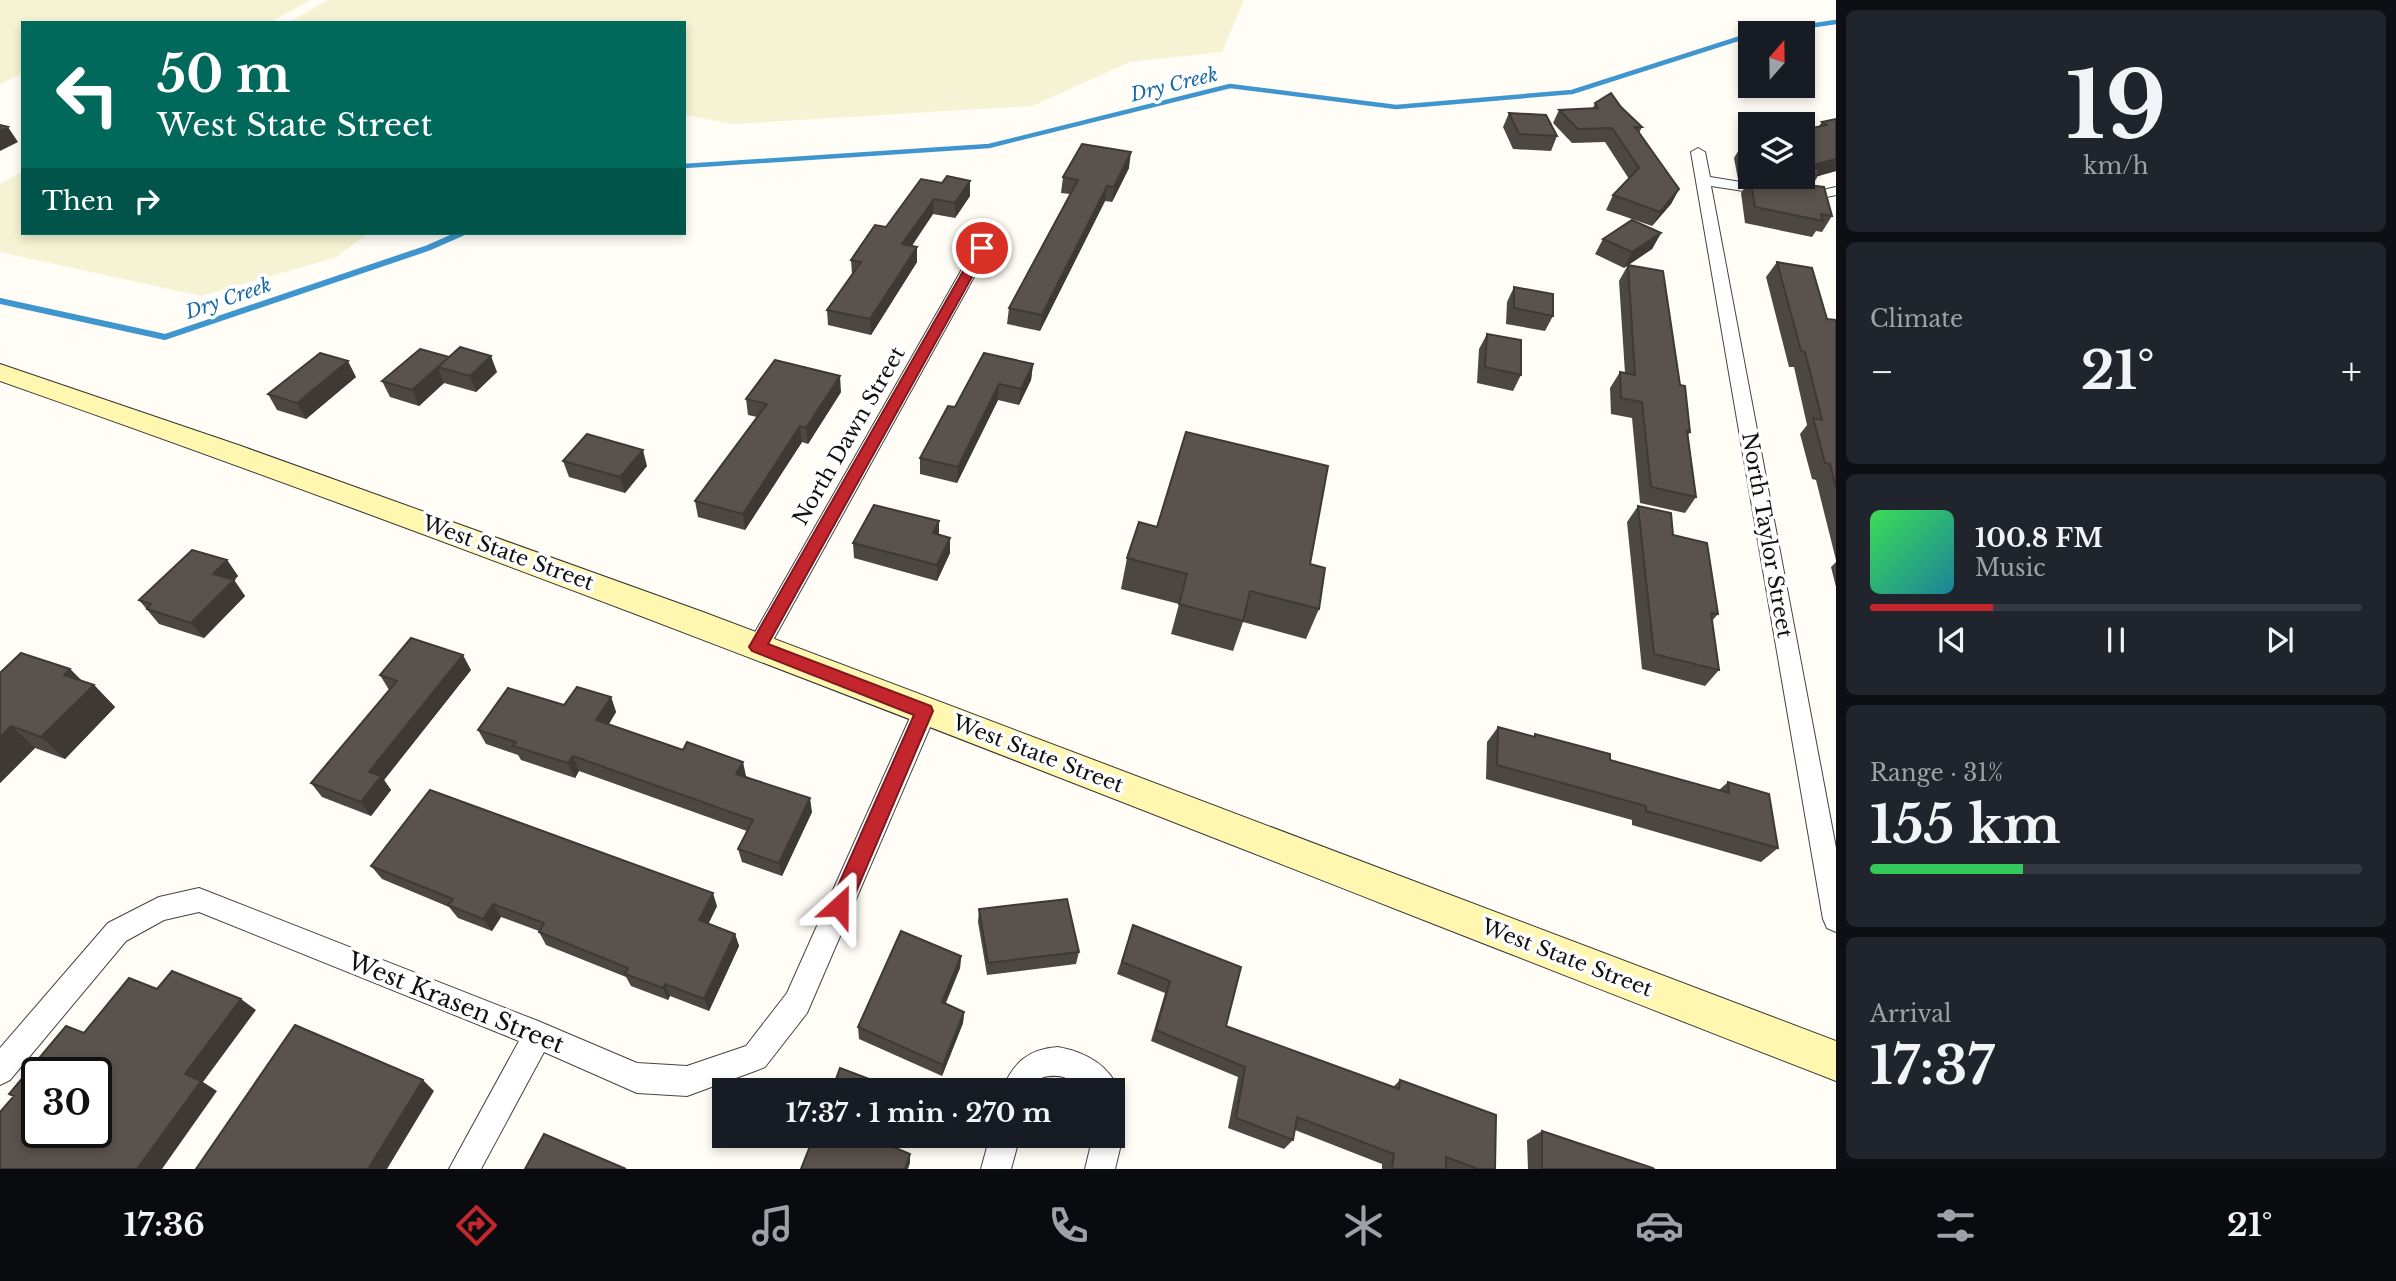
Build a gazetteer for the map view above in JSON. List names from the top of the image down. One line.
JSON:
{"streets":{"main road":["West State Street"],"street":["North Dawn Street","North Taylor Street","West Krasen Street"]},"crossings":[["North Dawn Street","West State Street"],["West State Street","West Krasen Street"]],"water":["Dry Creek"],"north":"top","page":{"tile":[["19","km/h"],"Climate",["Range · 31%","155 km"],["Arrival","17:37"]],"turn":["50 m","West State Street"],"then":"Then","heat":["−","21°","+"],"song":["100.8 FM","Music"],"limit":"30","trip":"17:37 · 1 min · 270 m","tabs":["17:36","21°"]}}
